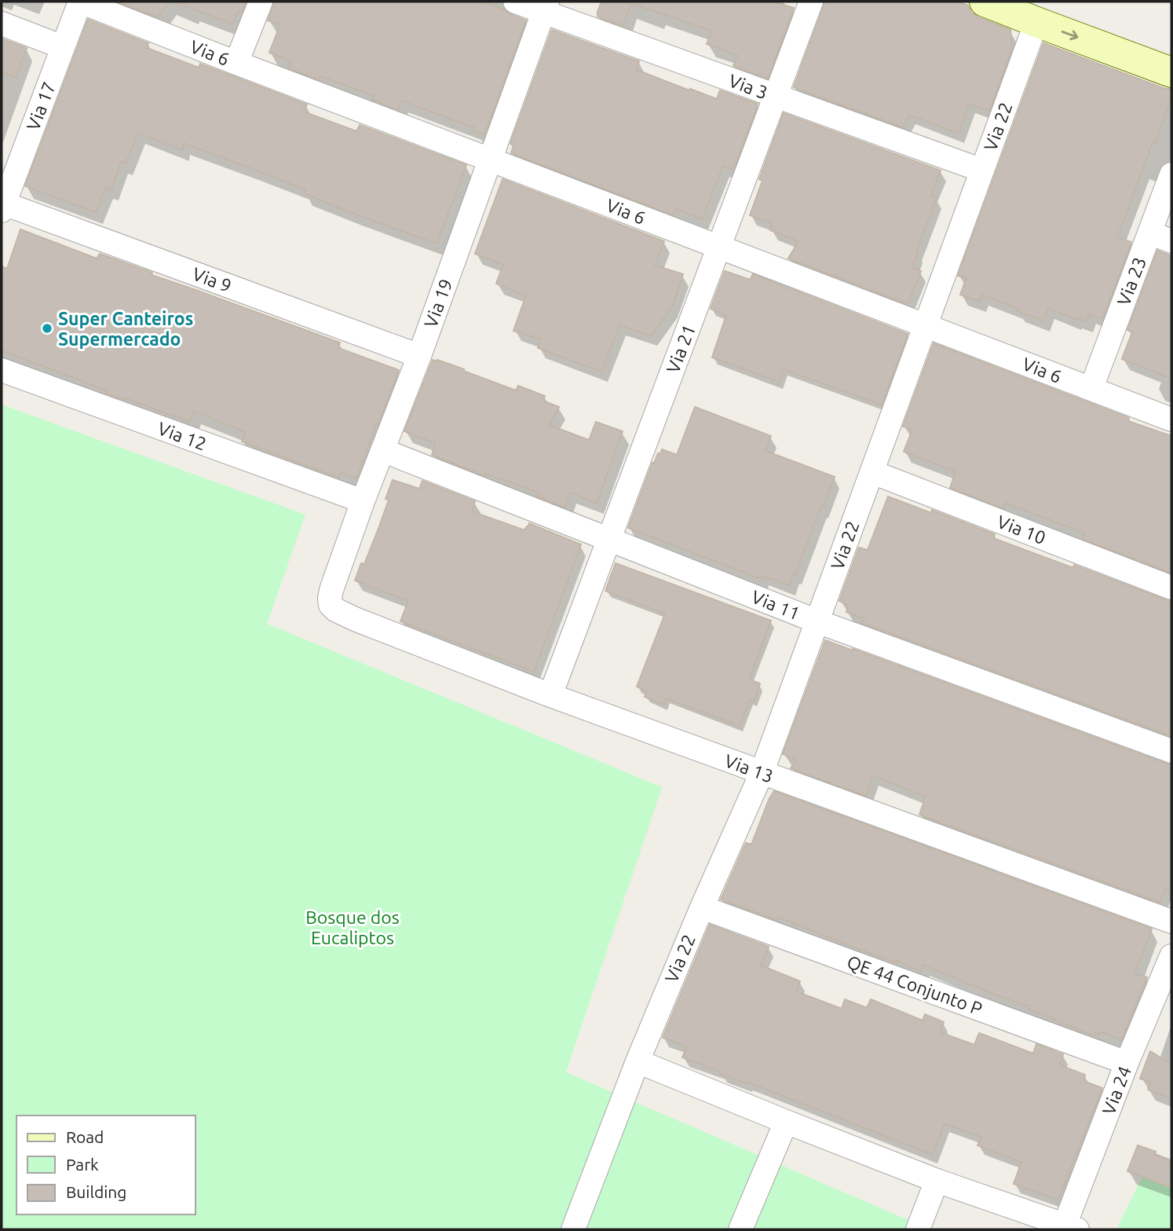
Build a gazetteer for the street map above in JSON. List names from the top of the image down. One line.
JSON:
{"streets":{"street":["Via 6","Via 3","Via 17","Via 22","Via 9","Via 23","Via 19","Via 21","Via 12","Via 10","Via 11","Via 13","QE 44 Conjunto P","Via 24"]},"crossings":[["Via 6","Via 17"],["Via 6","Via 22"],["Via 6","Via 23"],["Via 6","Via 19"],["Via 6","Via 21"],["Via 3","Via 22"],["Via 3","Via 19"],["Via 3","Via 21"],["Via 17","Via 9"],["Via 22","Via 10"],["Via 22","Via 11"],["Via 22","Via 13"],["Via 22","QE 44 Conjunto P"],["Via 9","Via 19"],["Via 19","Via 12"],["Via 19","Via 11"],["Via 19","Via 13"],["Via 21","Via 11"],["Via 21","Via 13"],["QE 44 Conjunto P","Via 24"]],"parks":["Bosque dos Eucaliptos"],"places":["Super Canteiros Supermercado"],"legend":["Road","Park","Building"]}
